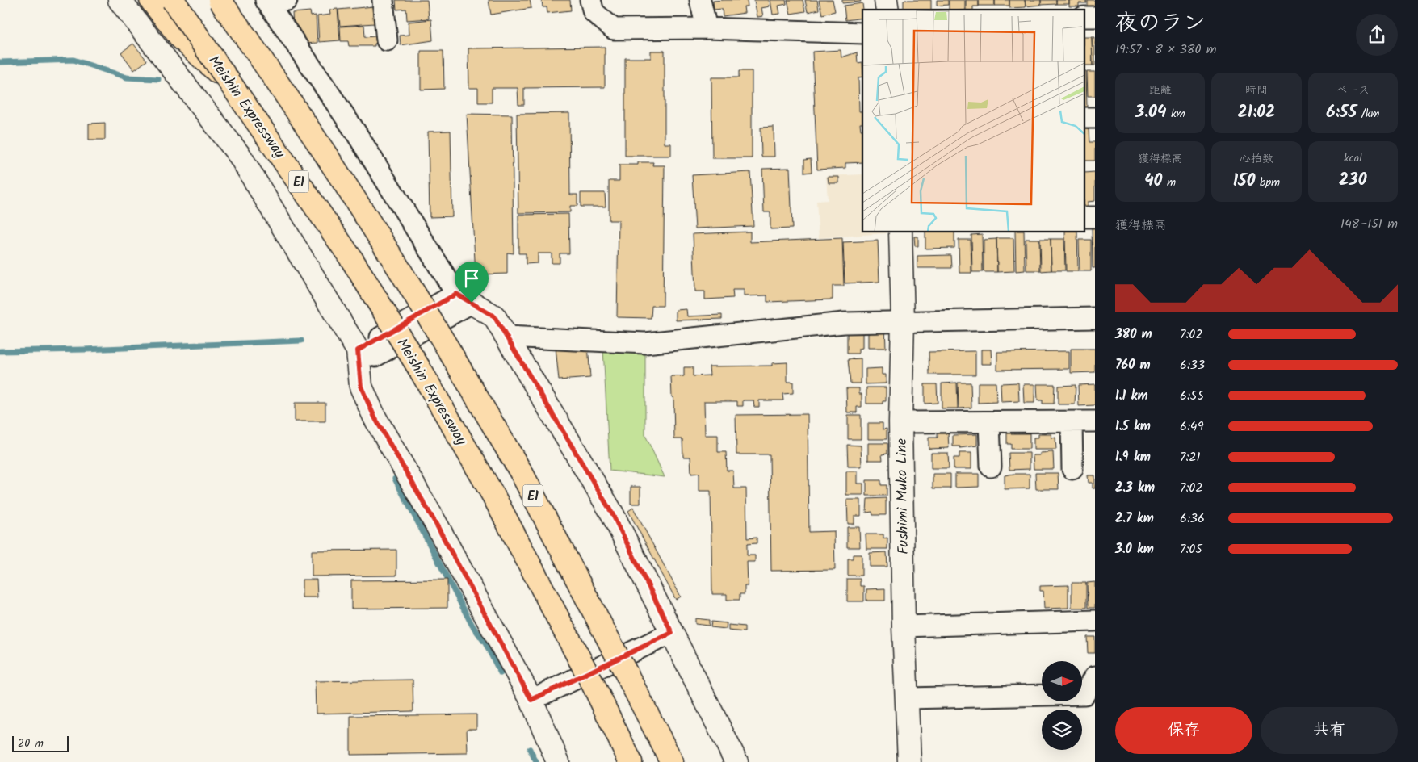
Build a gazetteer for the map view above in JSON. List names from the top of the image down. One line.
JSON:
{"streets":{"highway":["Meishin Expressway","E1"],"street":["Fushimi Muko Line"]},"scale_bar":"20 m","north":"right","page":{"heading":["夜のラン","19:57 · 8 × 380 m"],"stats":[["距離","3.04 km"],["時間","21:02"],["ペース","6:55 /km"],["獲得標高","40 m"],["心拍数","150 bpm"],["kcal","230"]],"chart":["獲得標高","148–151 m"],"list":[{"name":"380 m","note":"7:02"},{"name":"760 m","note":"6:33"},{"name":"1.1 km","note":"6:55"},{"name":"1.5 km","note":"6:49"},{"name":"1.9 km","note":"7:21"},{"name":"2.3 km","note":"7:02"},{"name":"2.7 km","note":"6:36"},{"name":"3.0 km","note":"7:05"}],"buttons":["保存","共有"],"scale":"20 m"}}
